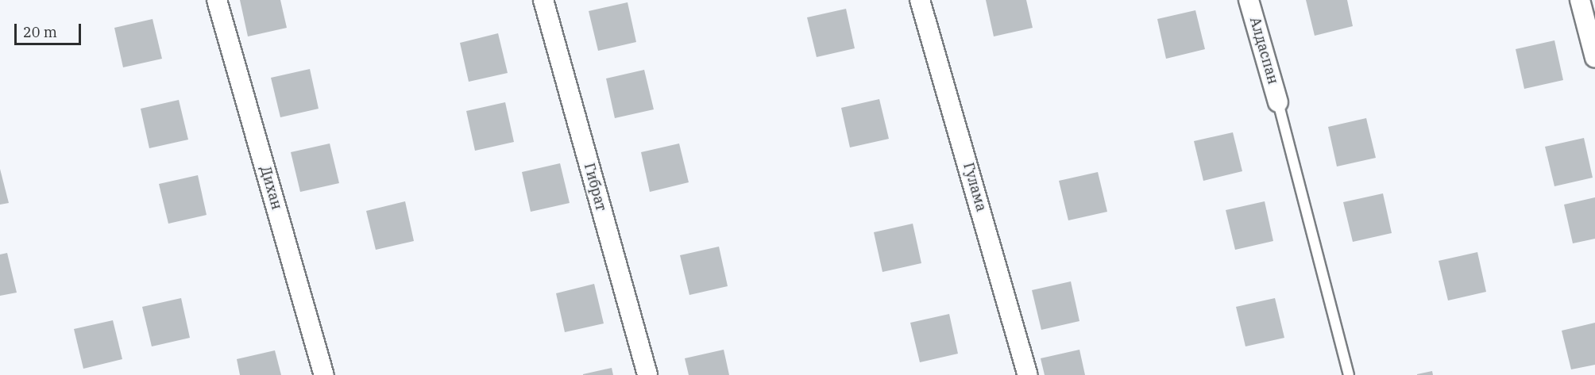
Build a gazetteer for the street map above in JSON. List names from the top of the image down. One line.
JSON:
{"streets":{"street":["Алдаспан","Гибрат","Гулама","Дихан"]},"scale_bar":"20 m"}
